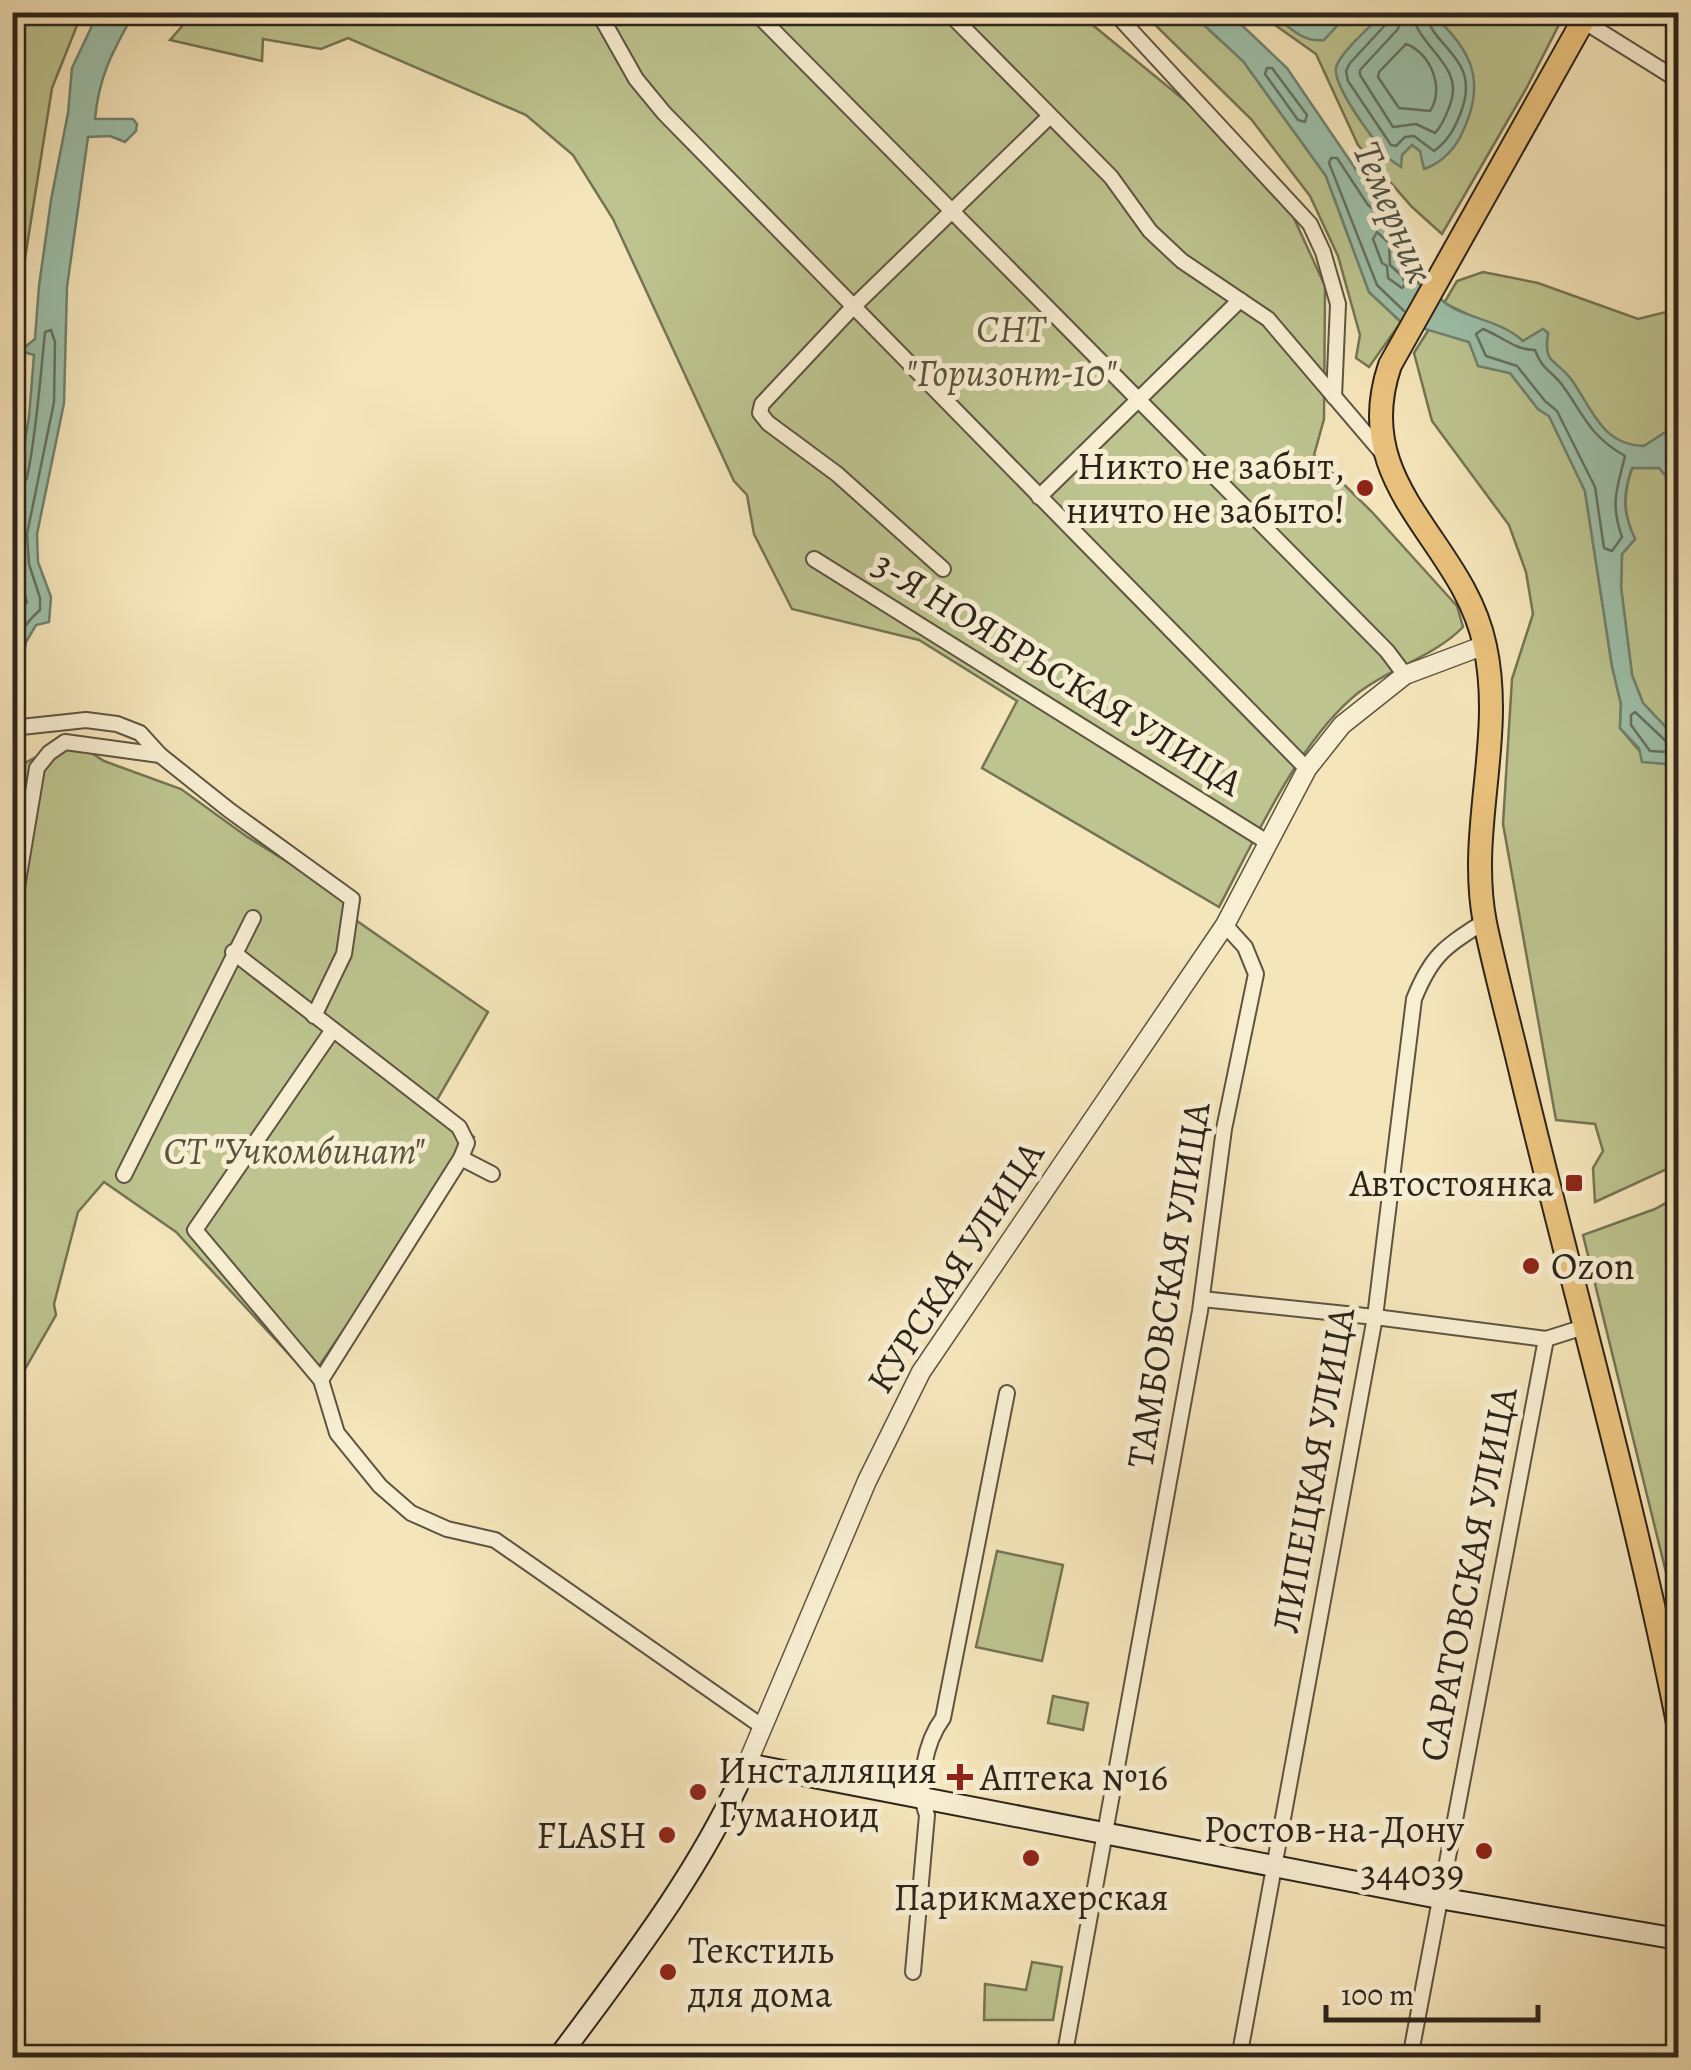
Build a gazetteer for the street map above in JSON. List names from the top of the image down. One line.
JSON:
{"streets":{"main road":["КУРСКАЯ УЛИЦА"],"street":["3-Я НОЯБРЬСКАЯ УЛИЦА","ТАМБОВСКАЯ УЛИЦА","ЛИПЕЦКАЯ УЛИЦА","САРАТОВСКАЯ УЛИЦА"]},"crossings":[["КУРСКАЯ УЛИЦА","ТАМБОВСКАЯ УЛИЦА"]],"water":["Темерник"],"parks":["СНТ \"Горизонт-10\"","СТ \"Учкомбинат\""],"places":{"other":["Никто не забыт, ничто не забыто!","Ozon","Инсталляция Гуманоид","FLASH","Ростов-на-Дону 344039","Парикмахерская","Текстиль для дома"],"transit":["Автостоянка"],"health":["Аптека №16"]},"scale_bar":"100 m"}
